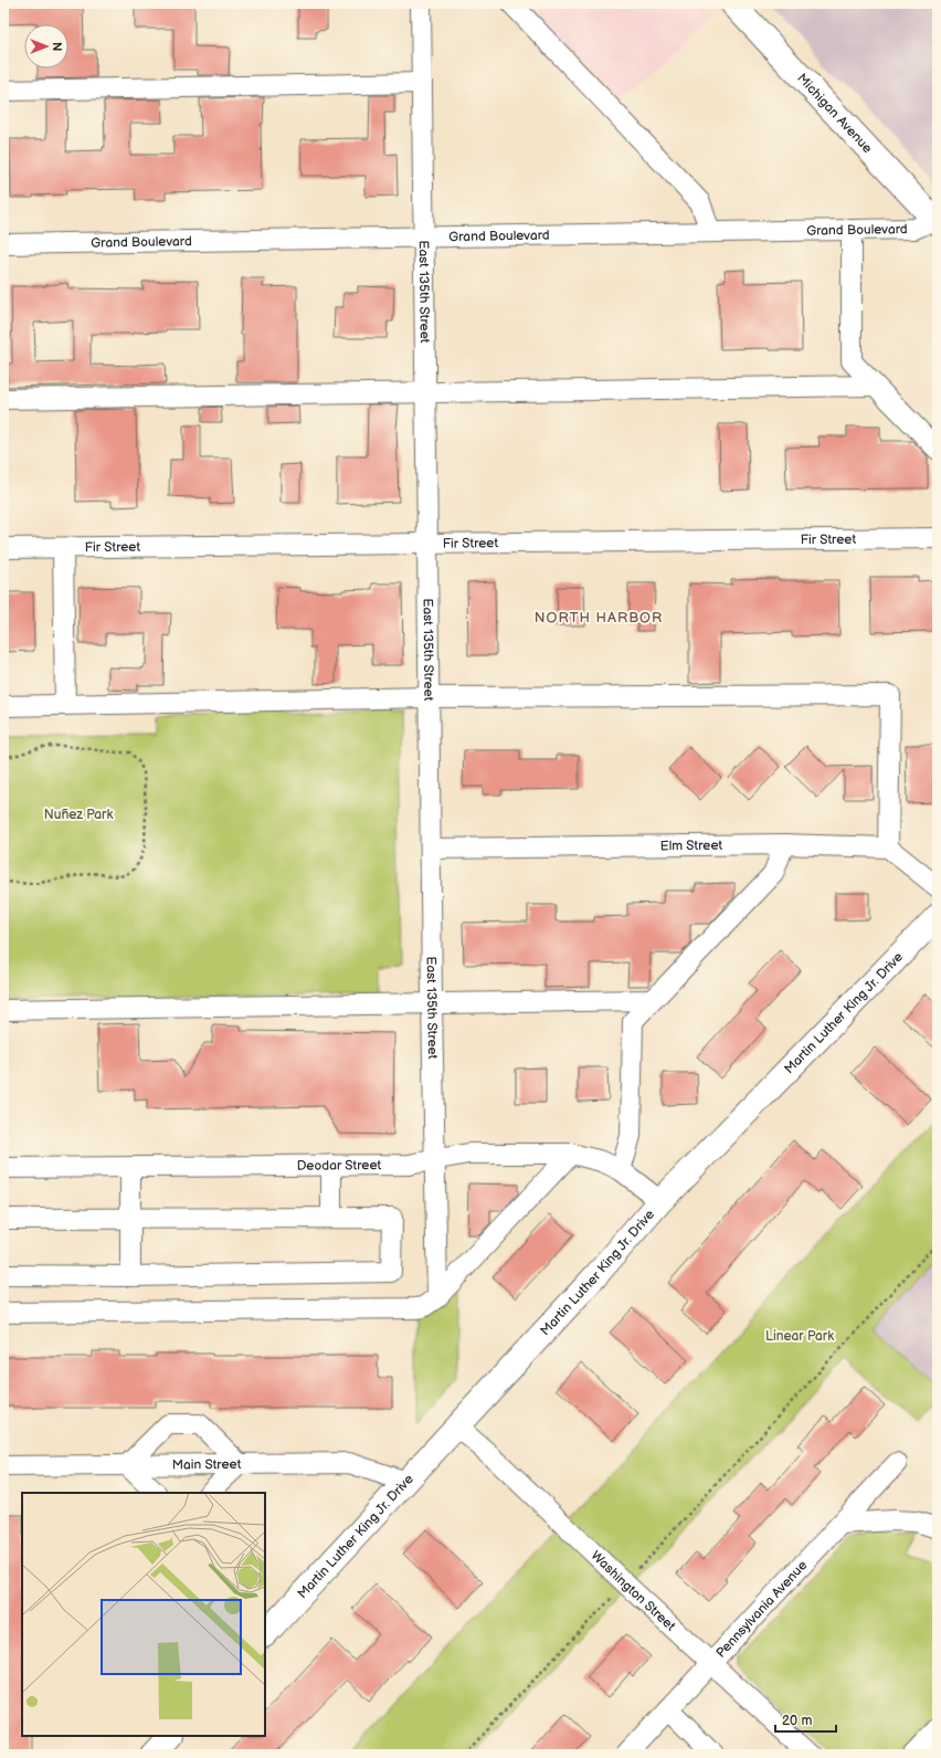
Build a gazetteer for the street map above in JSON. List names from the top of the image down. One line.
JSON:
{"streets":{"main road":["Michigan Avenue","Martin Luther King Jr. Drive"],"street":["Grand Boulevard","East 135th Street","Fir Street","Elm Street","Deodar Street","Main Street","Washington Street","Pennsylvania Avenue"]},"crossings":[["Michigan Avenue","Grand Boulevard"],["Grand Boulevard","East 135th Street"],["East 135th Street","Fir Street"],["East 135th Street","Elm Street"],["East 135th Street","Deodar Street"],["Martin Luther King Jr. Drive","Deodar Street"],["Martin Luther King Jr. Drive","Main Street"],["Martin Luther King Jr. Drive","Washington Street"],["Washington Street","Pennsylvania Avenue"]],"districts":["NORTH HARBOR"],"parks":["Nuñez Park","Linear Park"],"scale_bar":"20 m","north":"right"}
